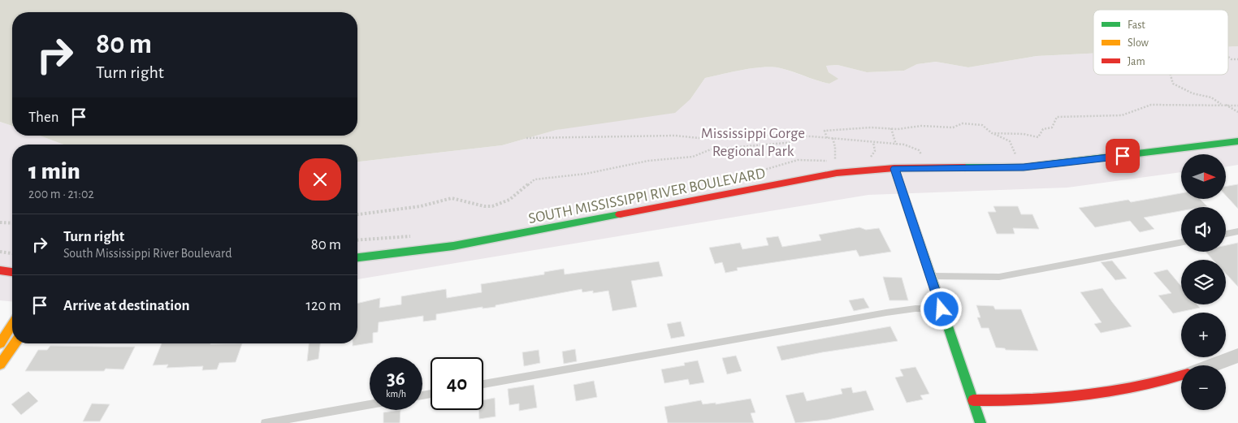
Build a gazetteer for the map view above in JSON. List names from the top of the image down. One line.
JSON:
{"streets":{"street":["SOUTH MISSISSIPPI RIVER BOULEVARD"]},"parks":["Mississippi Gorge Regional Park"],"legend":["Fast","Slow","Jam"],"north":"right","page":{"turn":["80 m","Turn right"],"then":"Then","heading":["1 min","200 m · 21:02"],"map_buttons":["+","−"],"list":[{"name":"Turn right","note":"South Mississippi River Boulevard","value":"80 m"},{"name":"Arrive at destination","value":"120 m"}],"speed":"36 km/h","limit":"40"}}
